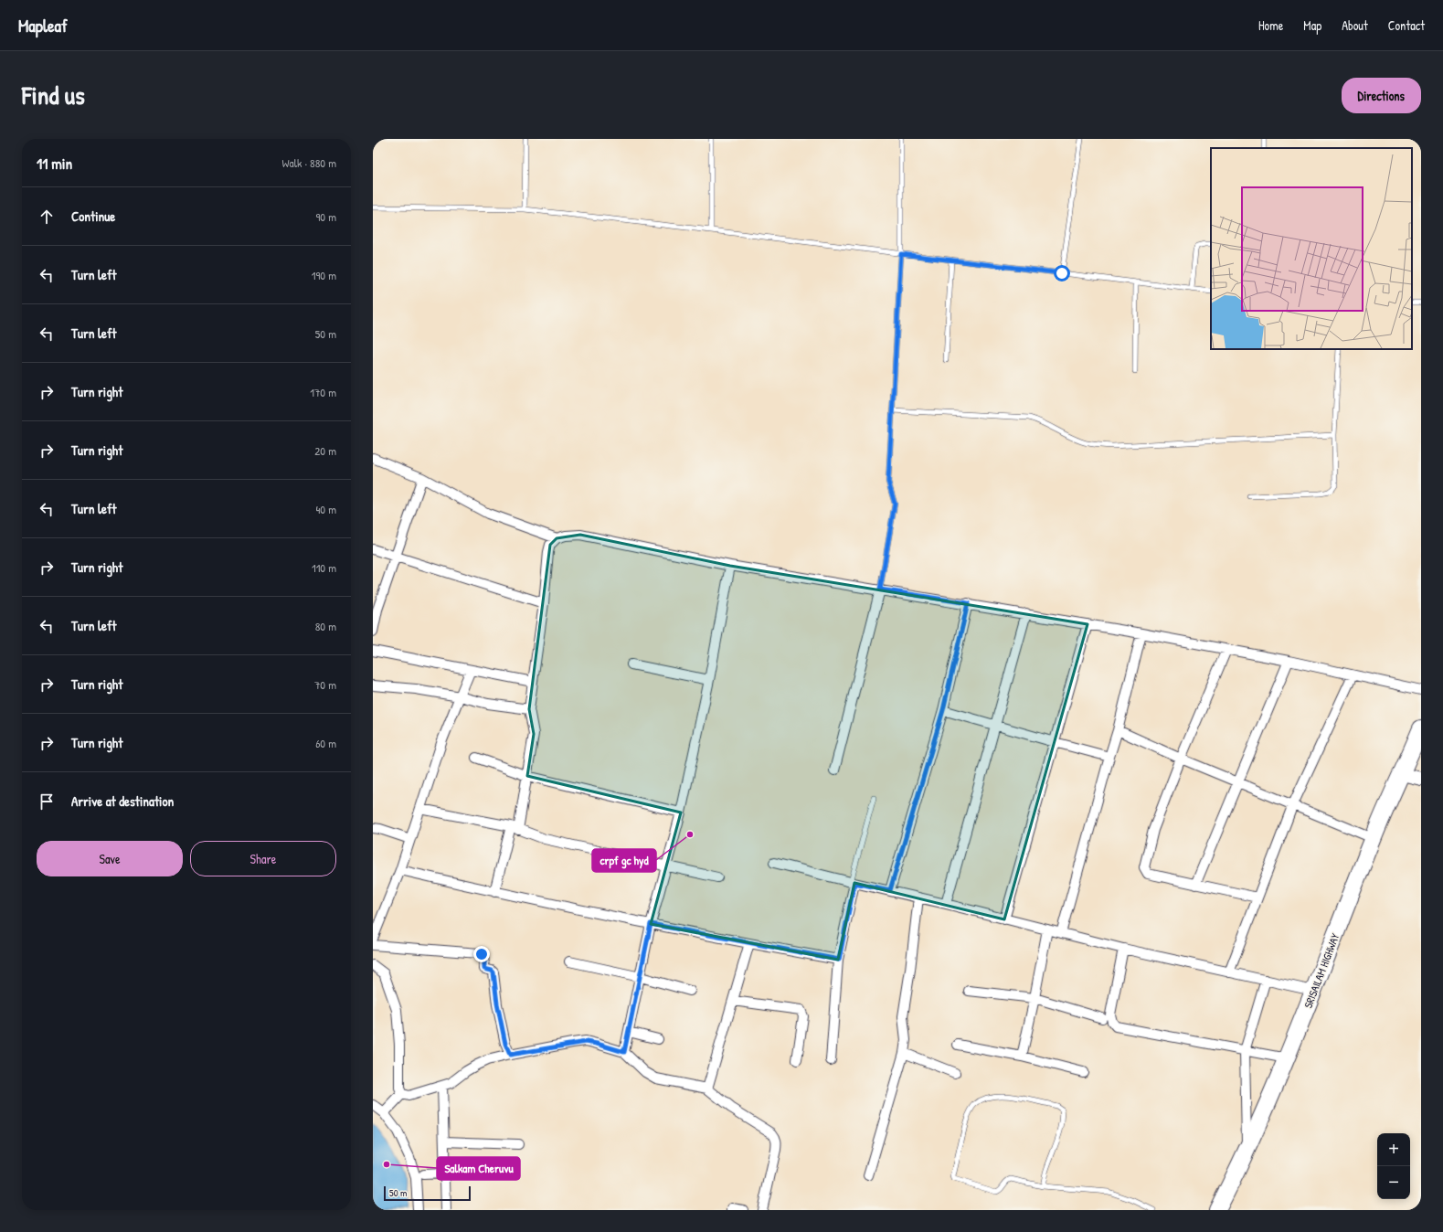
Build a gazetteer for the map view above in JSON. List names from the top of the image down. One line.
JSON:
{"streets":{"highway":["SRISAILAM HIGHWAY"]},"places":["crpf gc hyd","Salkam Cheruvu"],"scale_bar":"50 m","page":{"header":"Mapleaf","nav":["Home","Map","About","Contact"],"title":"Find us","buttons":["Directions",["Save","Share"]],"heading":["11 min","Walk · 880 m"],"list":[["Continue","90 m"],["Turn left","190 m"],["Turn left","50 m"],["Turn right","170 m"],["Turn right","20 m"],["Turn left","40 m"],["Turn right","110 m"],["Turn left","80 m"],["Turn right","70 m"],["Turn right","60 m"],"Arrive at destination"],"map_buttons":["+","−"],"scale":"50 m"}}
